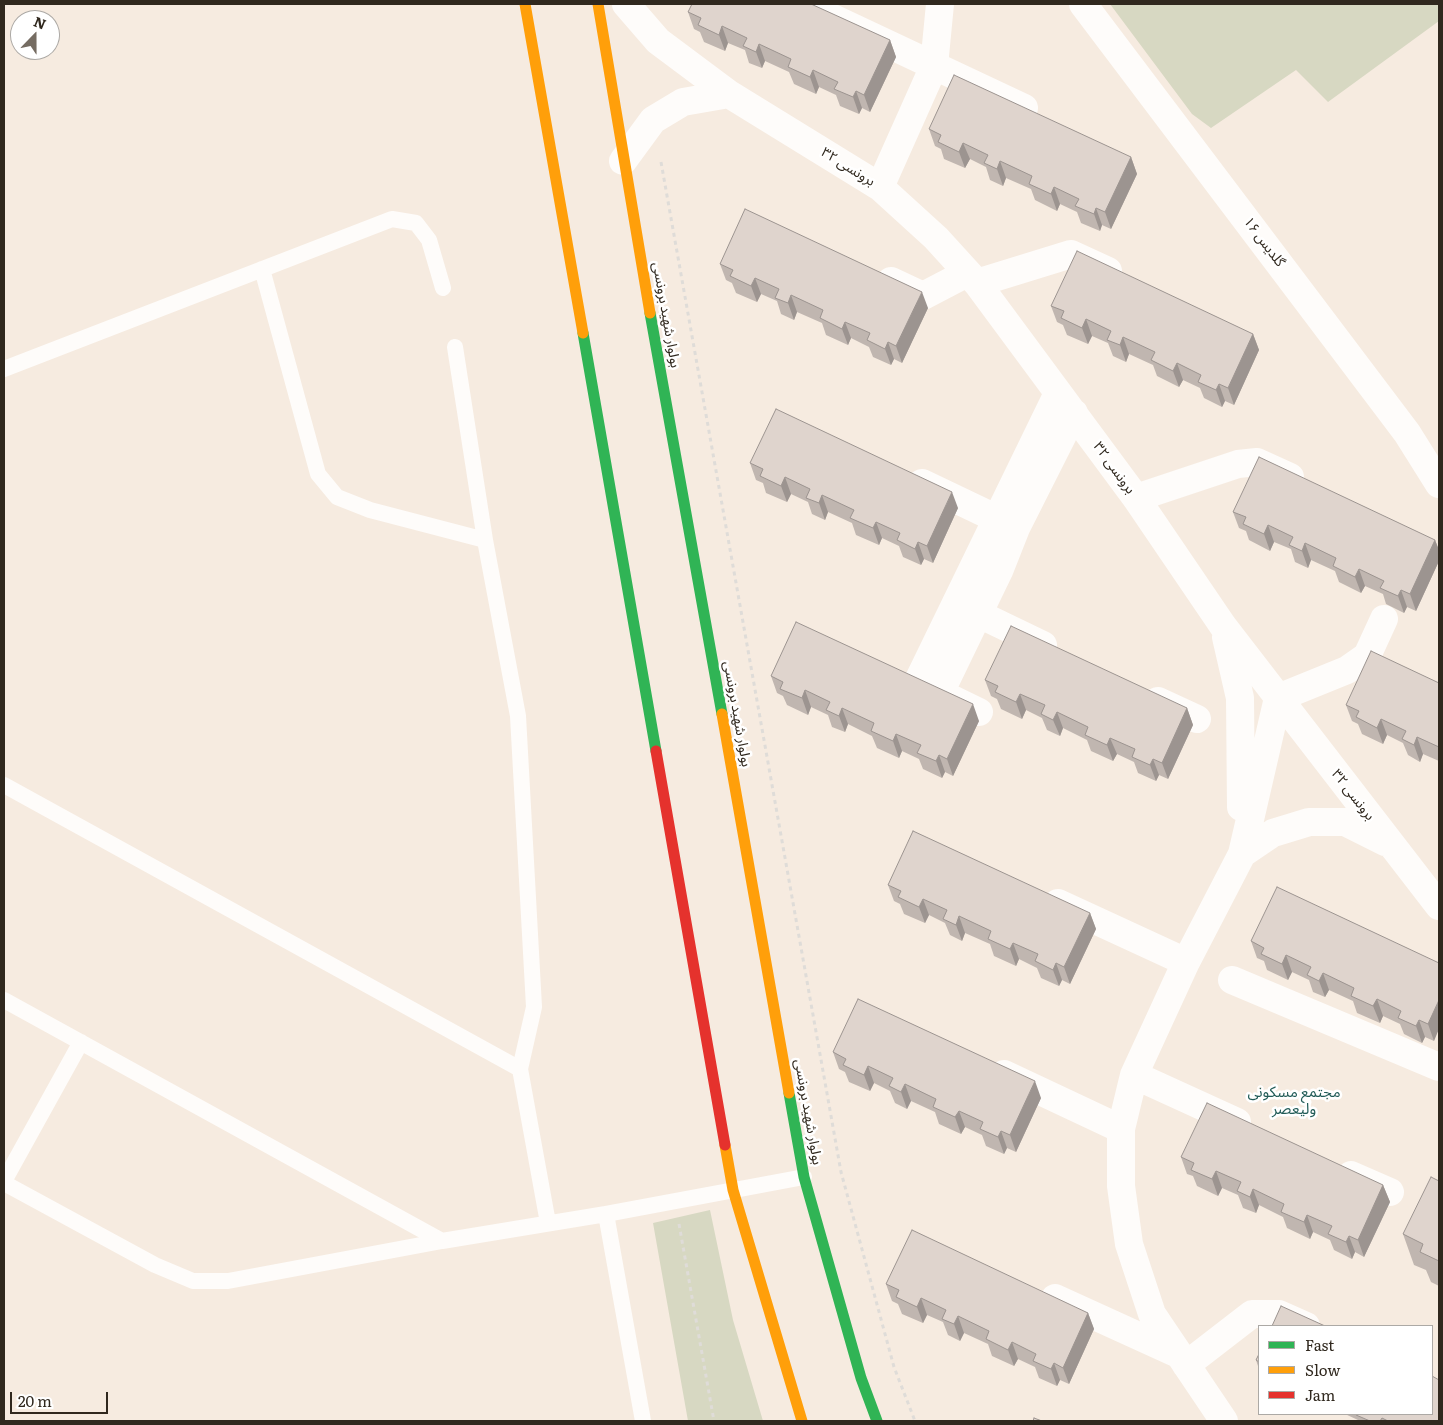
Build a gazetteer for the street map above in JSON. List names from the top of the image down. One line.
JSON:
{"streets":{"main road":["بولوار شهید برونسی"],"street":["برونسی ۳۲","گلدیس ۱۶"]},"districts":["مجتمع مسکونی ولیعصر"],"legend":["Fast","Slow","Jam"],"scale_bar":"20 m","north":"top"}
